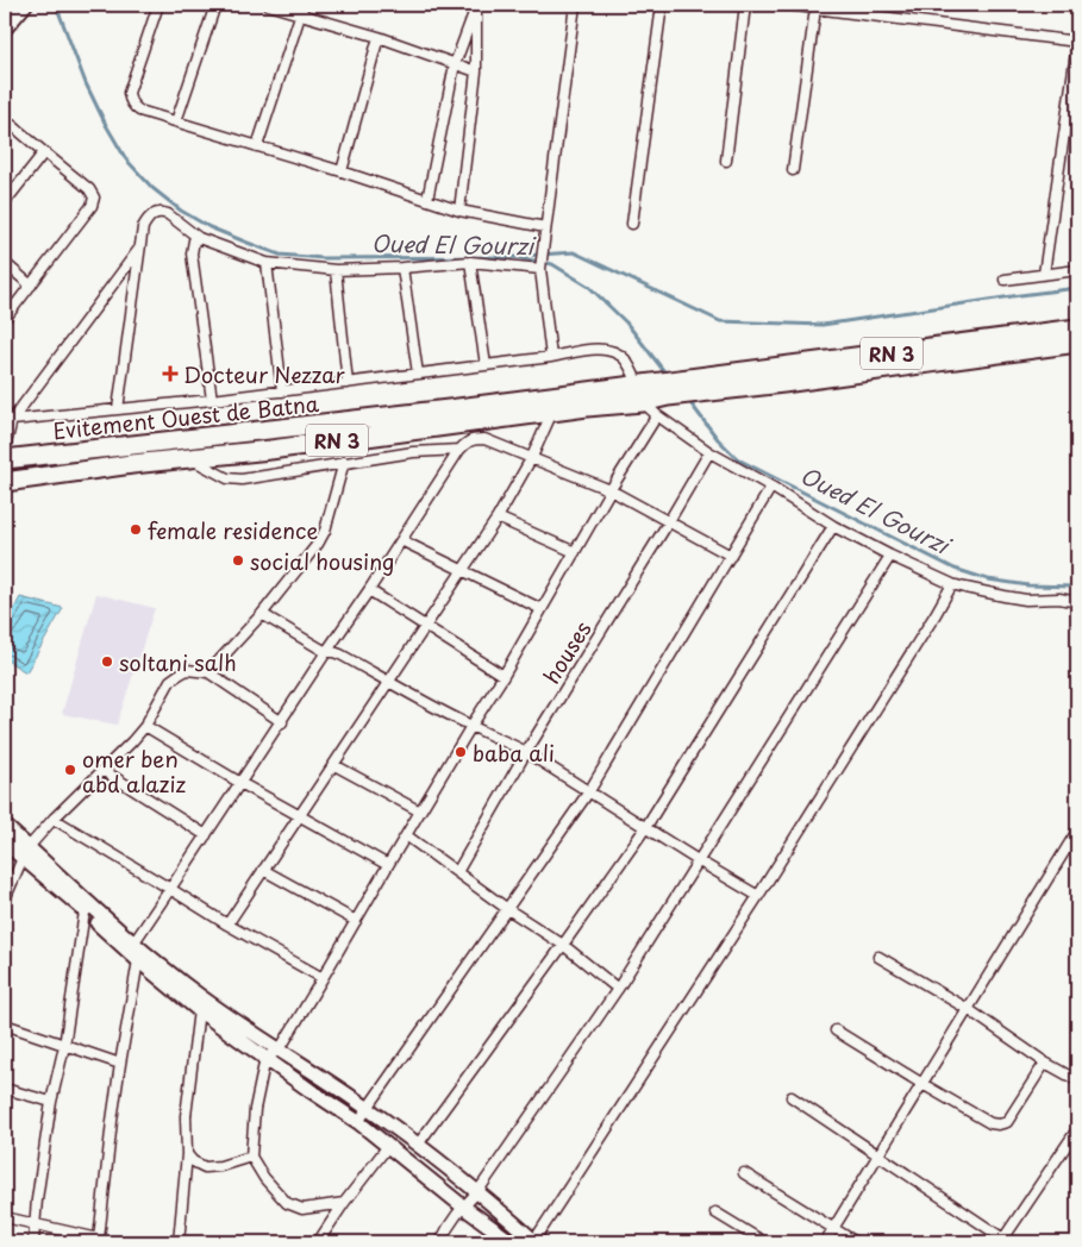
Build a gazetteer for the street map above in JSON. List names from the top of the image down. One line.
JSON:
{"streets":{"highway":["RN 3","Evitement Ouest de Batna"],"street":["houses"]},"crossings":[["RN 3","Evitement Ouest de Batna"]],"water":["Oued El Gourzi"],"places":{"health":["Docteur Nezzar"],"other":["female residence","social housing","soltani salh","baba ali","omer ben abd alaziz"]}}
